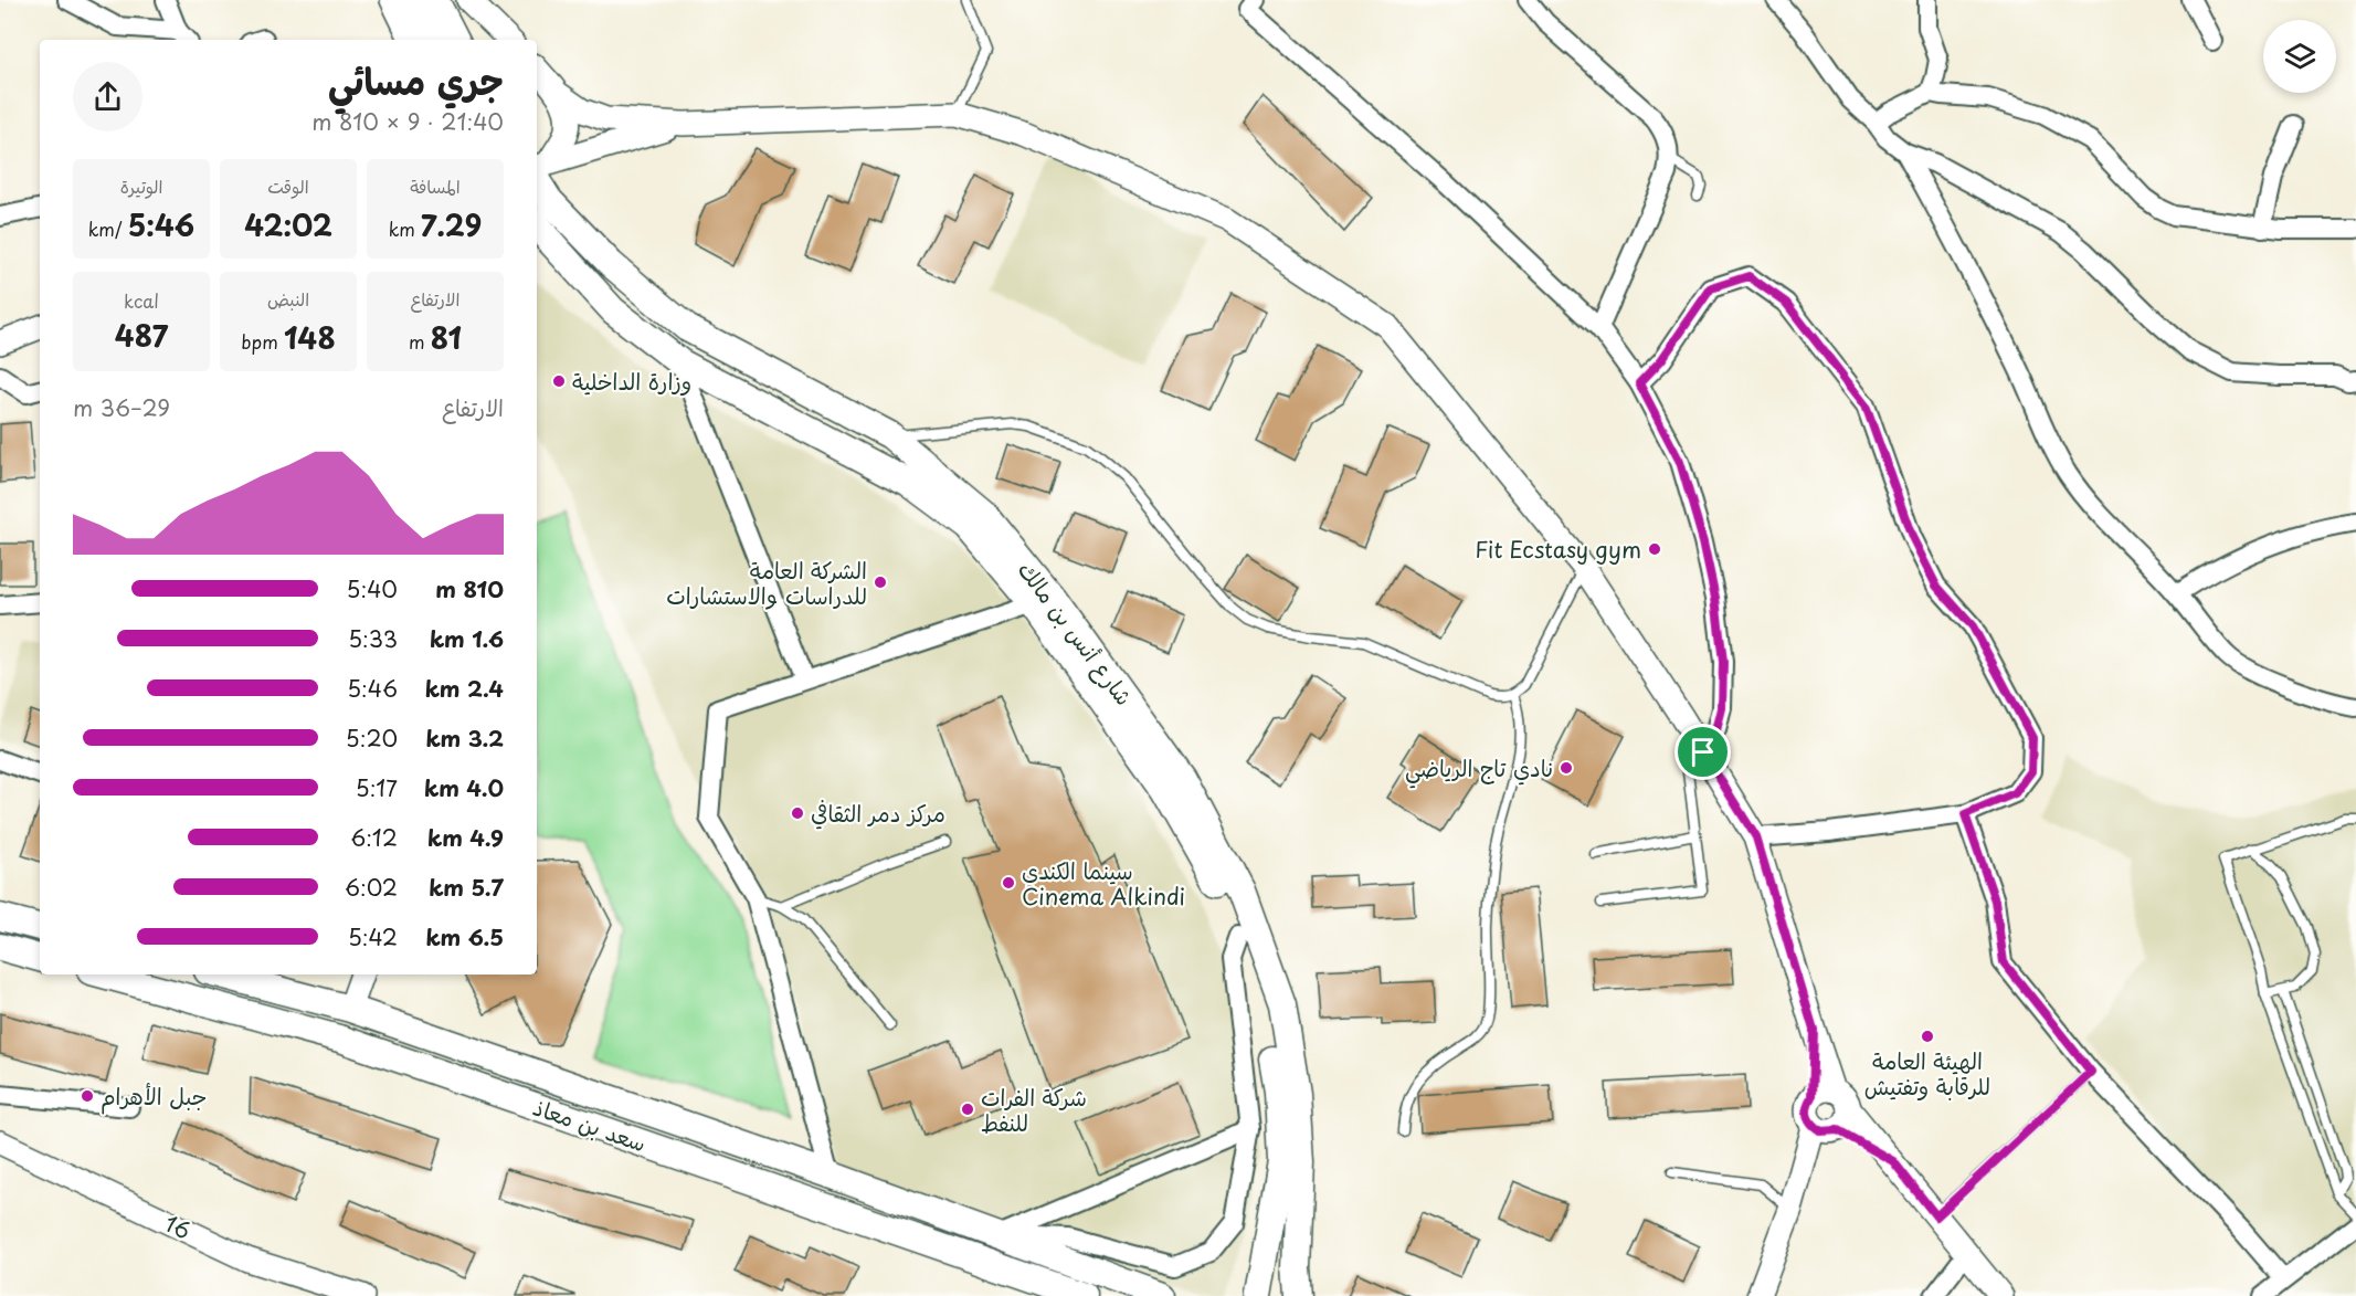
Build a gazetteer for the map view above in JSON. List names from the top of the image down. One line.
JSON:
{"streets":{"main road":["شارع أنس بن مالك","سعد بن معاذ"],"street":["16"]},"places":["وزارة الداخلية","Fit Ecstasy gym","الشركة العامة للدراسات والاستشارات","نادي تاج الرياضي","مركز دمر الثقافي","سينما الكندي Cinema Alkindi","الهيئة العامة للرقابة وتفتيش","جبل الأهرام","شركة الفرات للنفط"],"page":{"heading":["جري مسائي","21:40 · 9 × 810 m"],"stats":[["المسافة","7.29 km"],["الوقت","42:02"],["الوتيرة","5:46 /km"],["الارتفاع","81 m"],["النبض","148 bpm"],["kcal","487"]],"chart":["الارتفاع","29–36 m"],"list":[{"name":"810 m","note":"5:40"},{"name":"1.6 km","note":"5:33"},{"name":"2.4 km","note":"5:46"},{"name":"3.2 km","note":"5:20"},{"name":"4.0 km","note":"5:17"},{"name":"4.9 km","note":"6:12"},{"name":"5.7 km","note":"6:02"},{"name":"6.5 km","note":"5:42"}]}}
